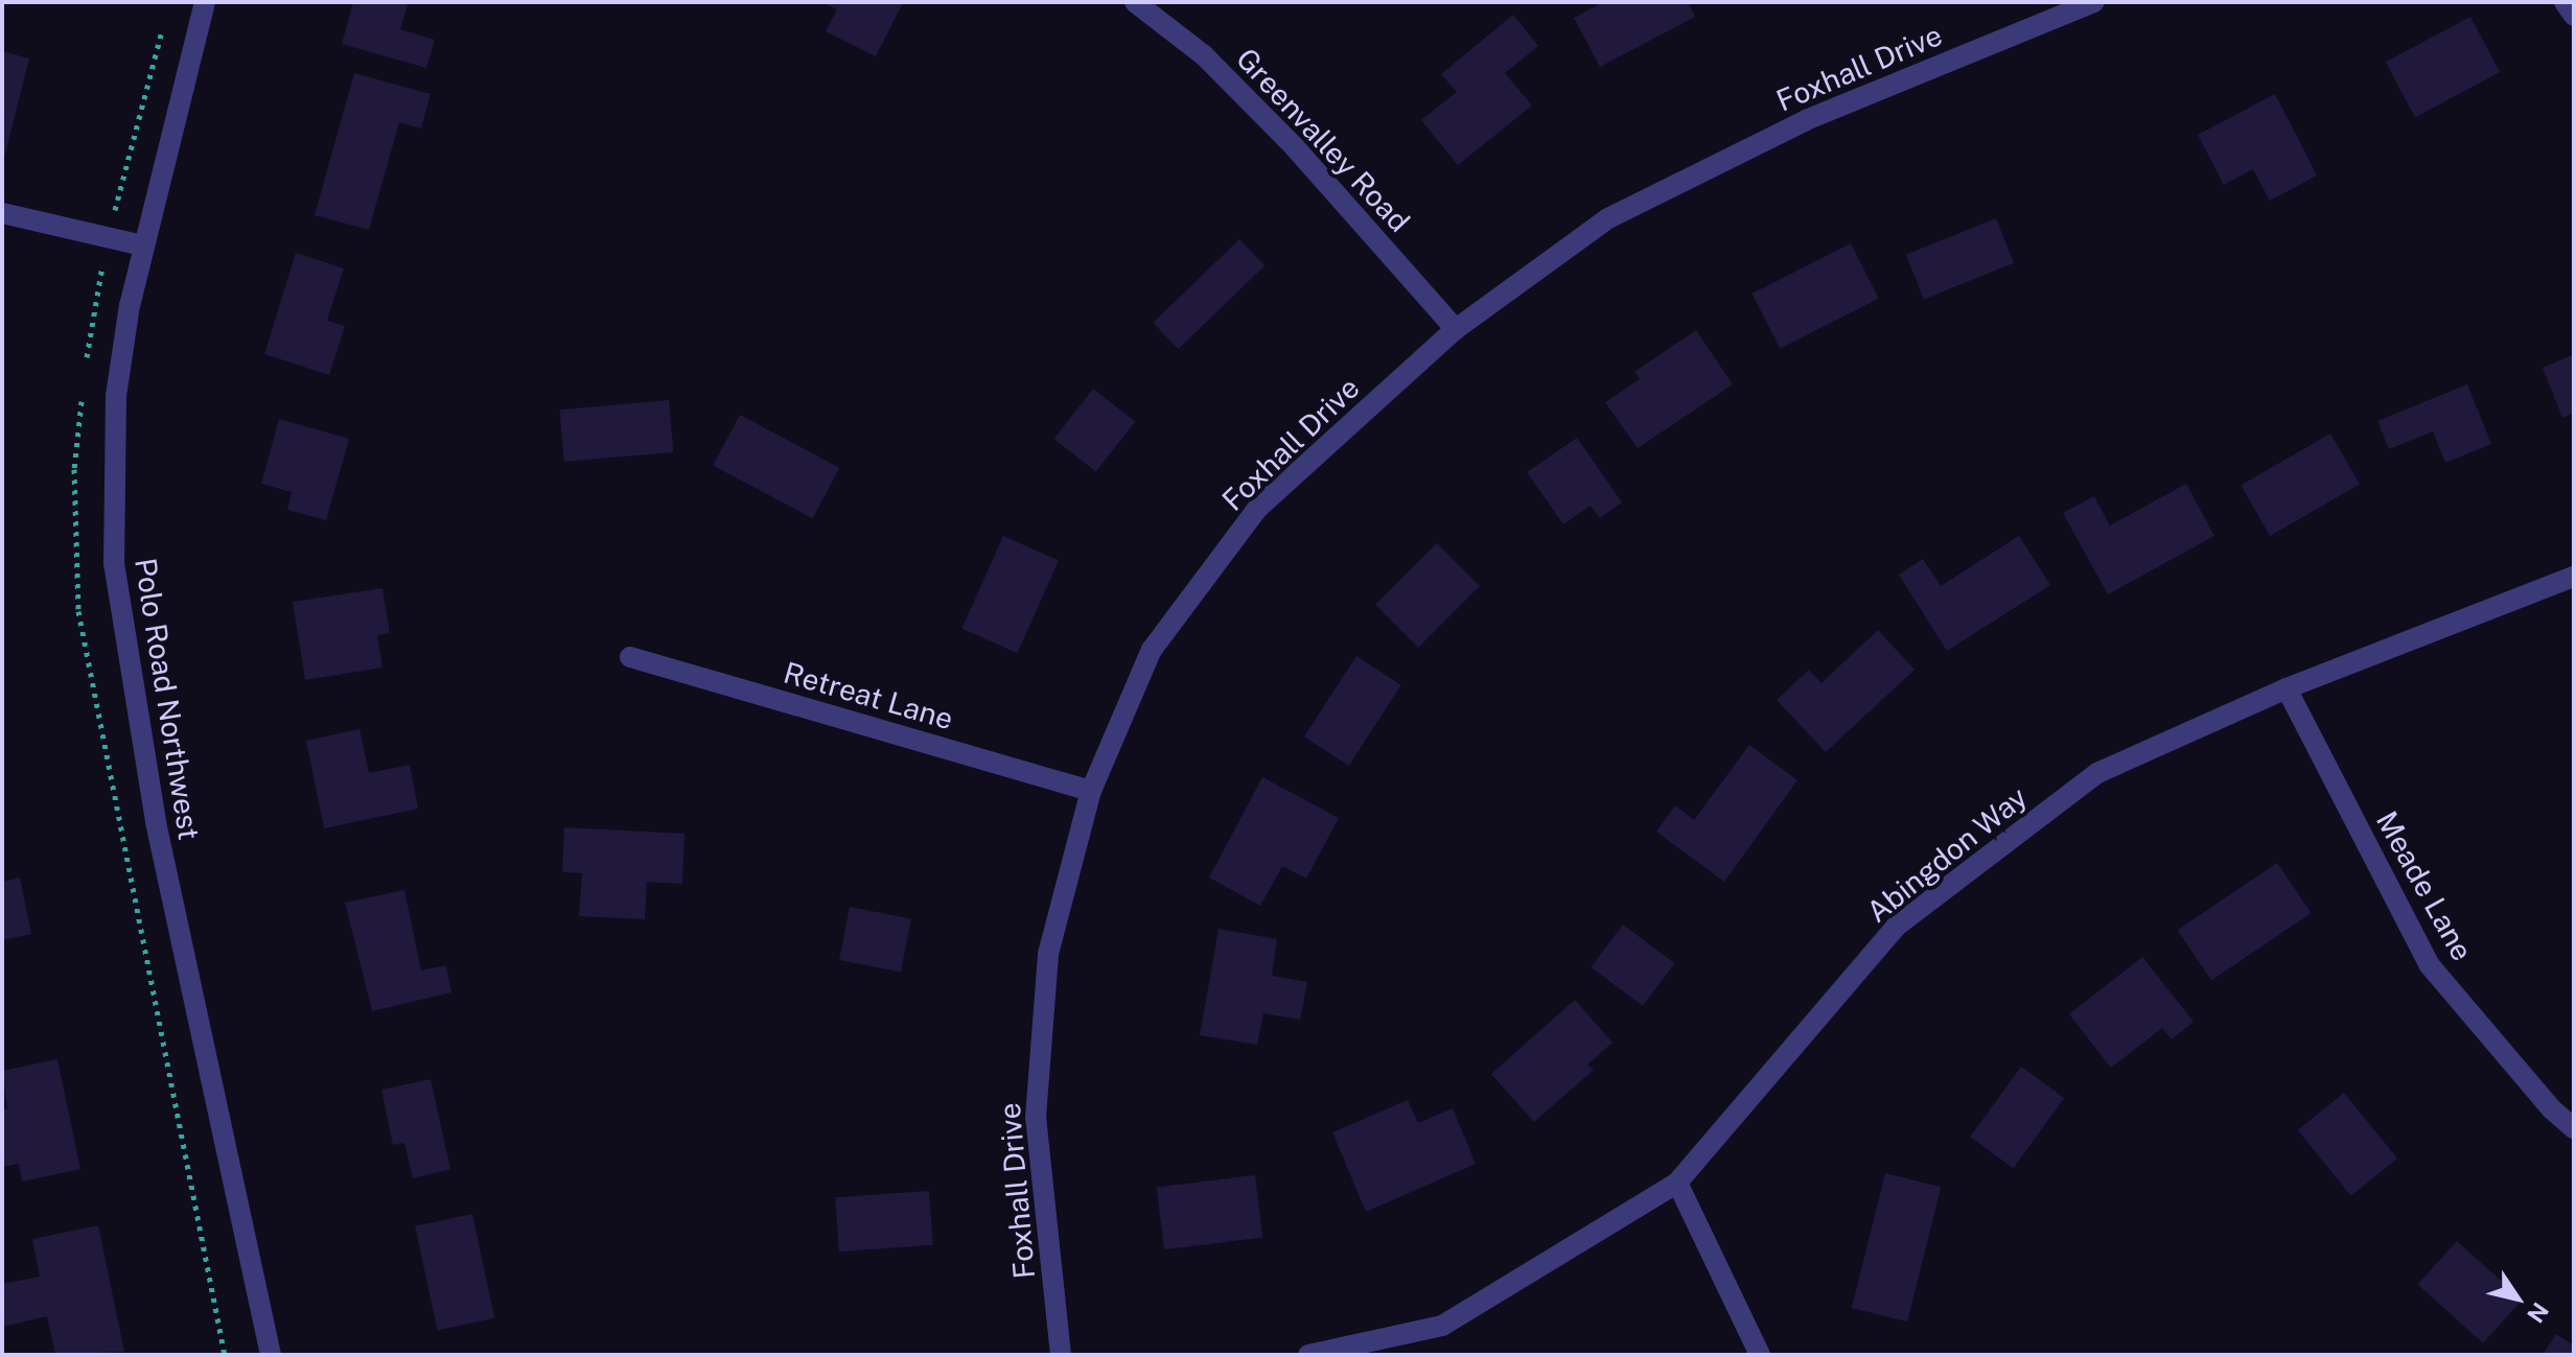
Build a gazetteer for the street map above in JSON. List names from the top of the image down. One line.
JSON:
{"streets":{"street":["Foxhall Drive","Greenvalley Road","Retreat Lane","Polo Road Northwest","Abingdon Way","Meade Lane"]},"crossings":[["Foxhall Drive","Greenvalley Road"],["Foxhall Drive","Retreat Lane"],["Abingdon Way","Meade Lane"]],"north":"bottom right"}
